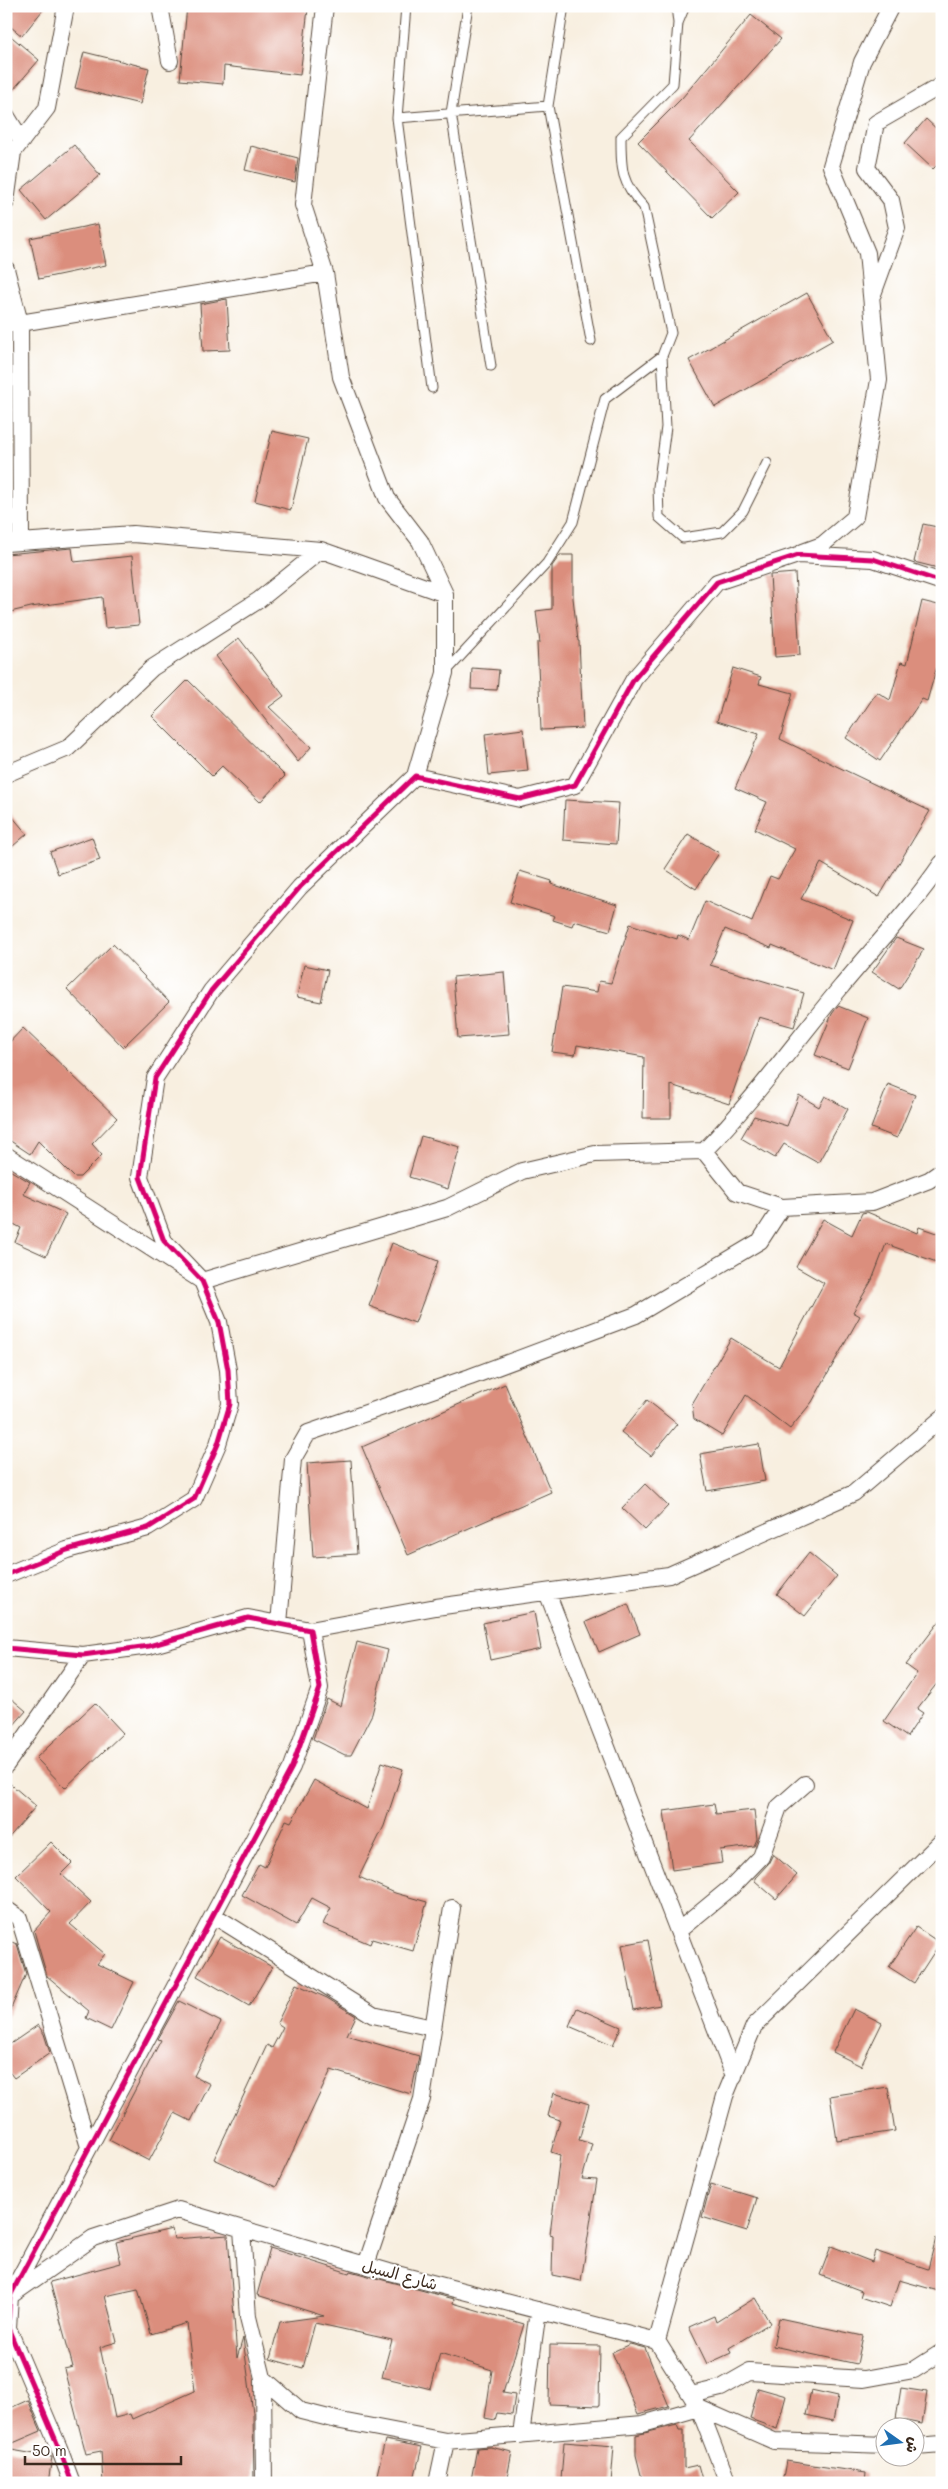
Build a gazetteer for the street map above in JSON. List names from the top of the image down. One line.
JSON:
{"streets":{"street":["شارع السبل"]},"scale_bar":"50 m","north":"right"}
